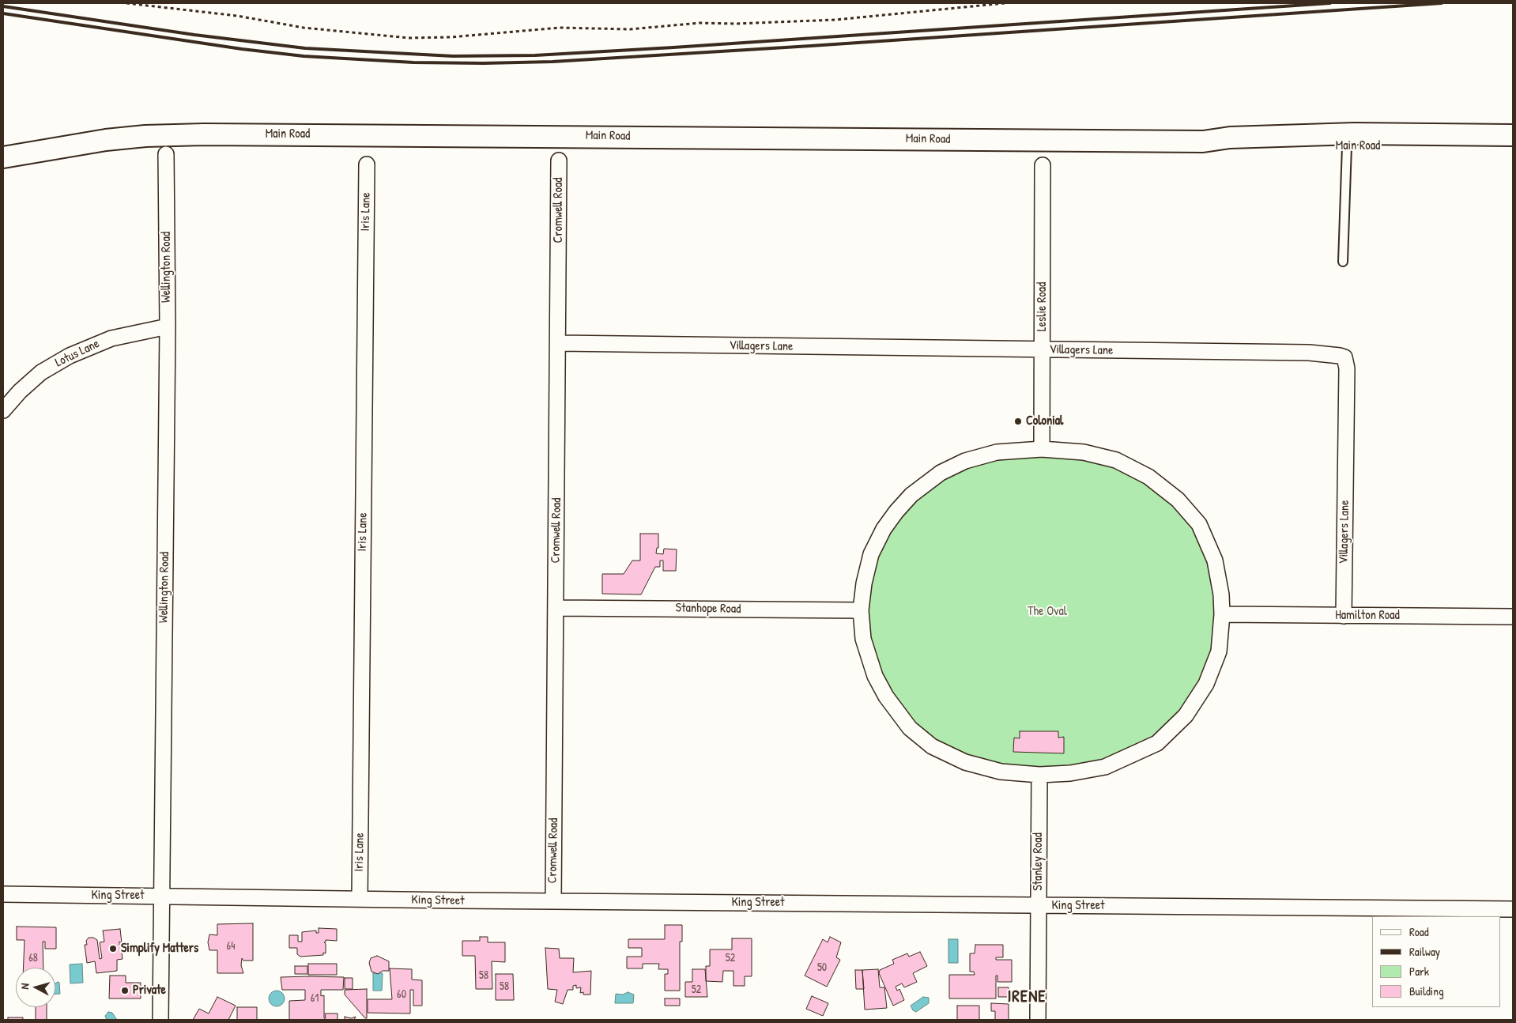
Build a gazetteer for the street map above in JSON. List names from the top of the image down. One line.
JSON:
{"streets":{"main road":["Main Road"],"street":["Cromwell Road","Iris Lane","Wellington Road","Leslie Road","Villagers Lane","Lotus Lane","Stanhope Road","Hamilton Road","Stanley Road","King Street"]},"crossings":[["Cromwell Road","Villagers Lane"],["Cromwell Road","Stanhope Road"],["Cromwell Road","King Street"],["Iris Lane","King Street"],["Wellington Road","Lotus Lane"],["Wellington Road","King Street"],["Leslie Road","Villagers Lane"],["Villagers Lane","Hamilton Road"],["Stanley Road","King Street"]],"districts":["IRENE"],"parks":["The Oval"],"places":["Colonial","Simplify Matters","Private"],"house_numbers":["64","68","52","50","58","58","52","60","61"],"legend":["Road","Railway","Park","Building"],"north":"left"}
